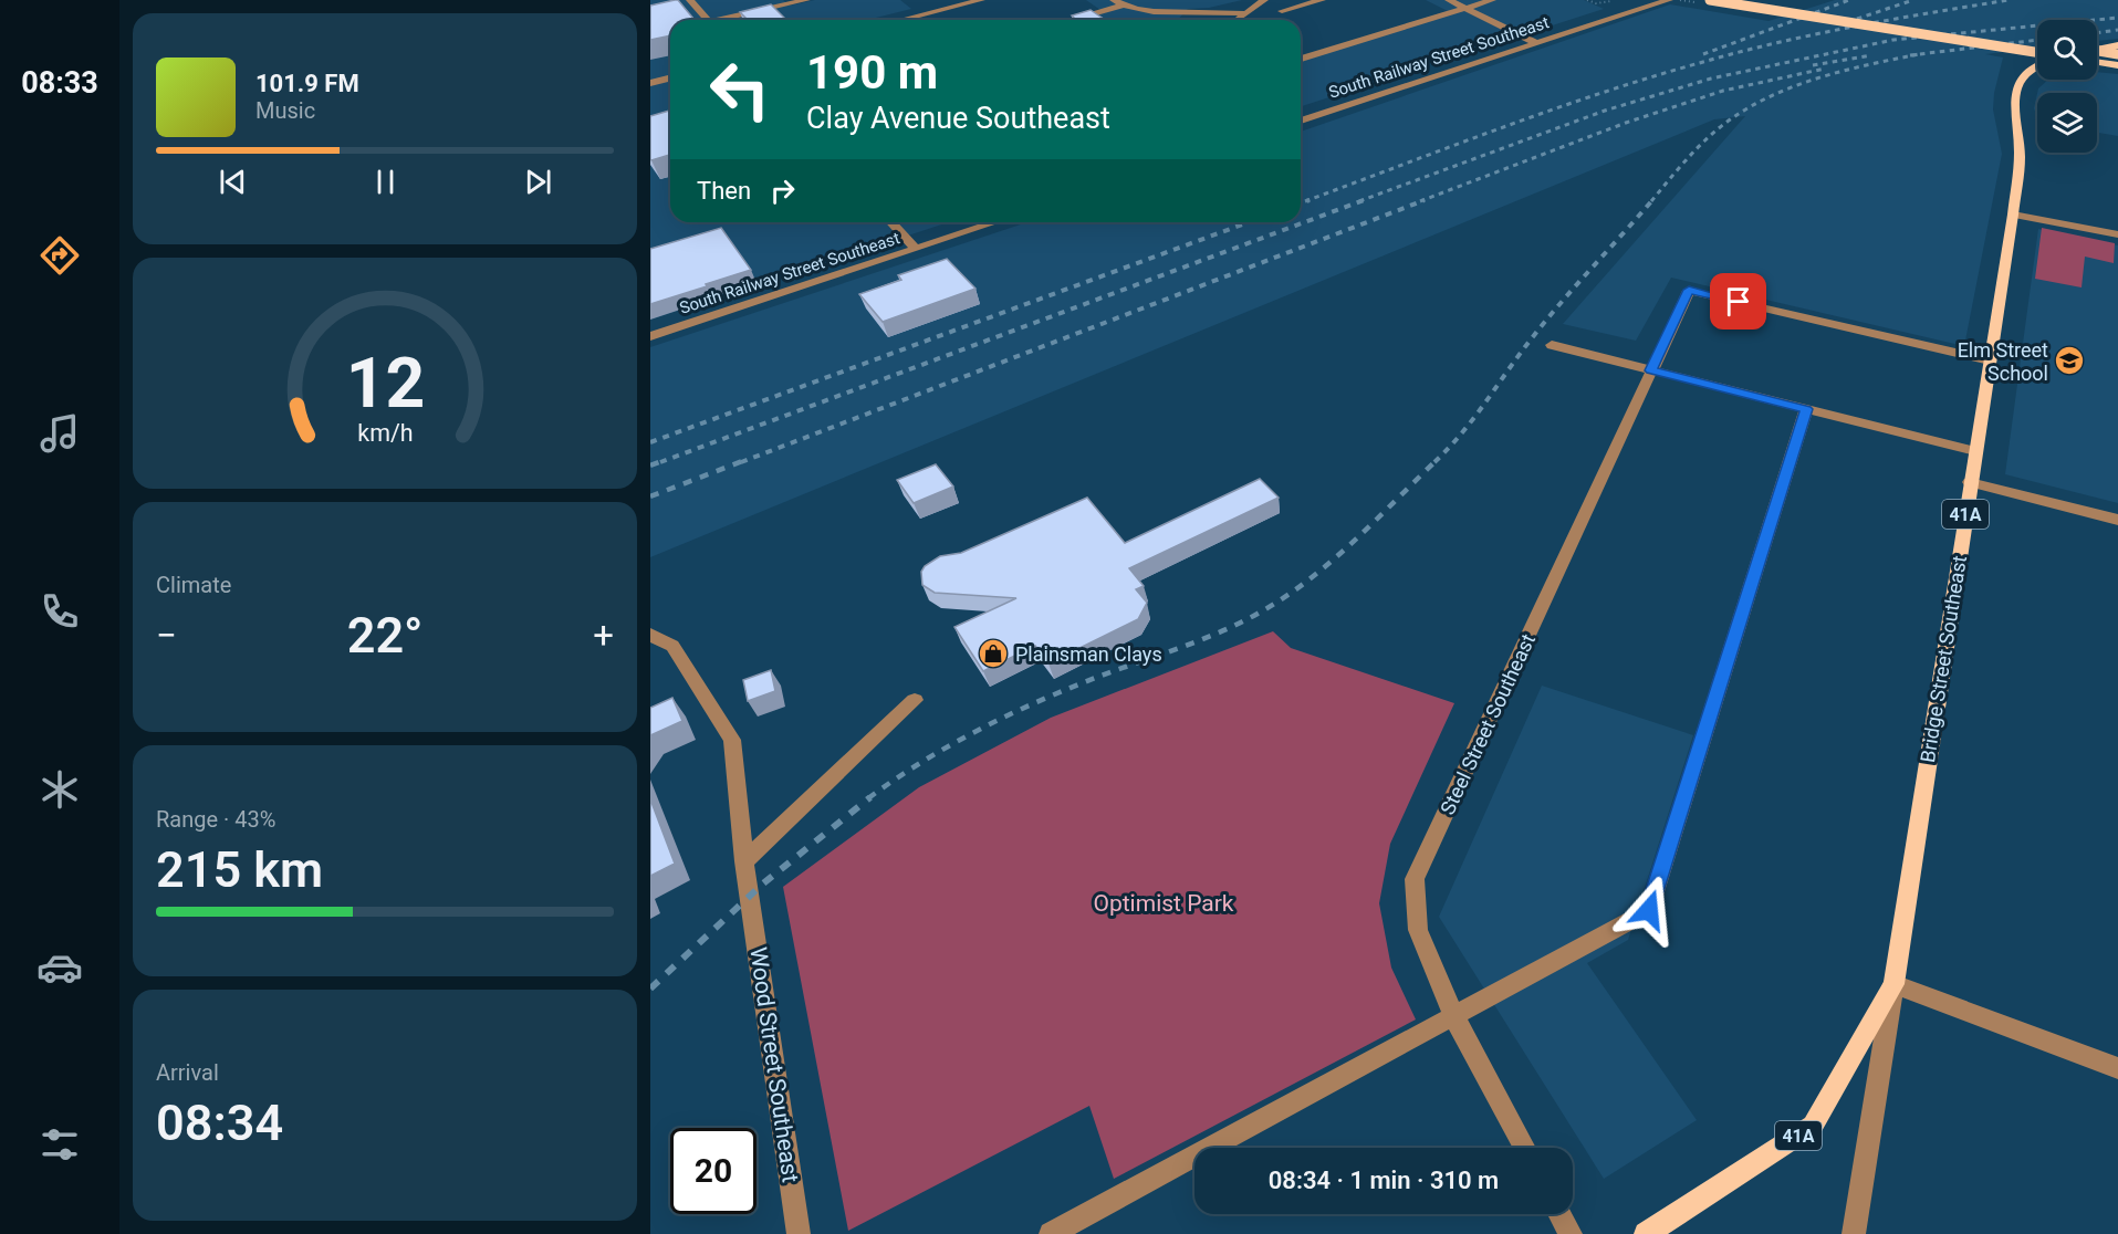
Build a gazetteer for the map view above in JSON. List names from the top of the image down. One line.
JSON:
{"streets":{"main road":["41A","Bridge Street Southeast"],"street":["South Railway Street Southeast","Steel Street Southeast","Wood Street Southeast"]},"crossings":[["41A","Bridge Street Southeast"],["Bridge Street Southeast","Steel Street Southeast"]],"parks":["Optimist Park"],"places":{"school or university":["Elm Street School"],"shop":["Plainsman Clays"]},"page":{"tabs":"08:33","turn":["190 m","Clay Avenue Southeast"],"song":["101.9 FM","Music"],"then":"Then","tile":["Climate",["Range · 43%","215 km"],["Arrival","08:34"]],"heat":["−","22°","+"],"limit":"20","trip":"08:34 · 1 min · 310 m","gauge":["12","km/h"]}}
